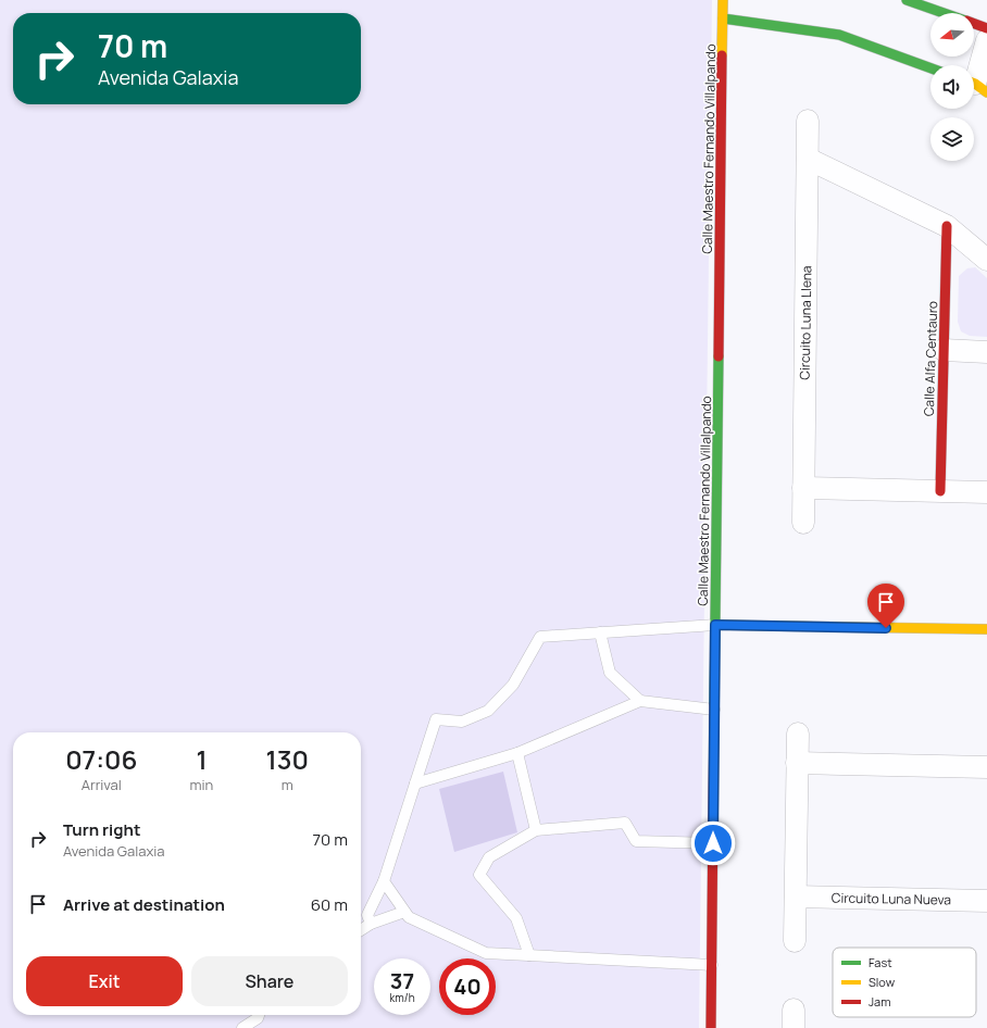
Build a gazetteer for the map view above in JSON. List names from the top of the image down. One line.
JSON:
{"streets":{"street":["Calle Maestro Fernando Villalpando","Circuito Luna Llena","Calle Alfa Centauro","Circuito Luna Nueva"]},"legend":["Fast","Slow","Jam"],"north":"left","page":{"turn":["70 m","Avenida Galaxia"],"eta":["07:06","Arrival","1","min","130","m"],"list":[{"name":"Turn right","note":"Avenida Galaxia","value":"70 m"},{"name":"Arrive at destination","value":"60 m"}],"buttons":["Exit","Share"],"speed":"37 km/h","limit":"40"}}
